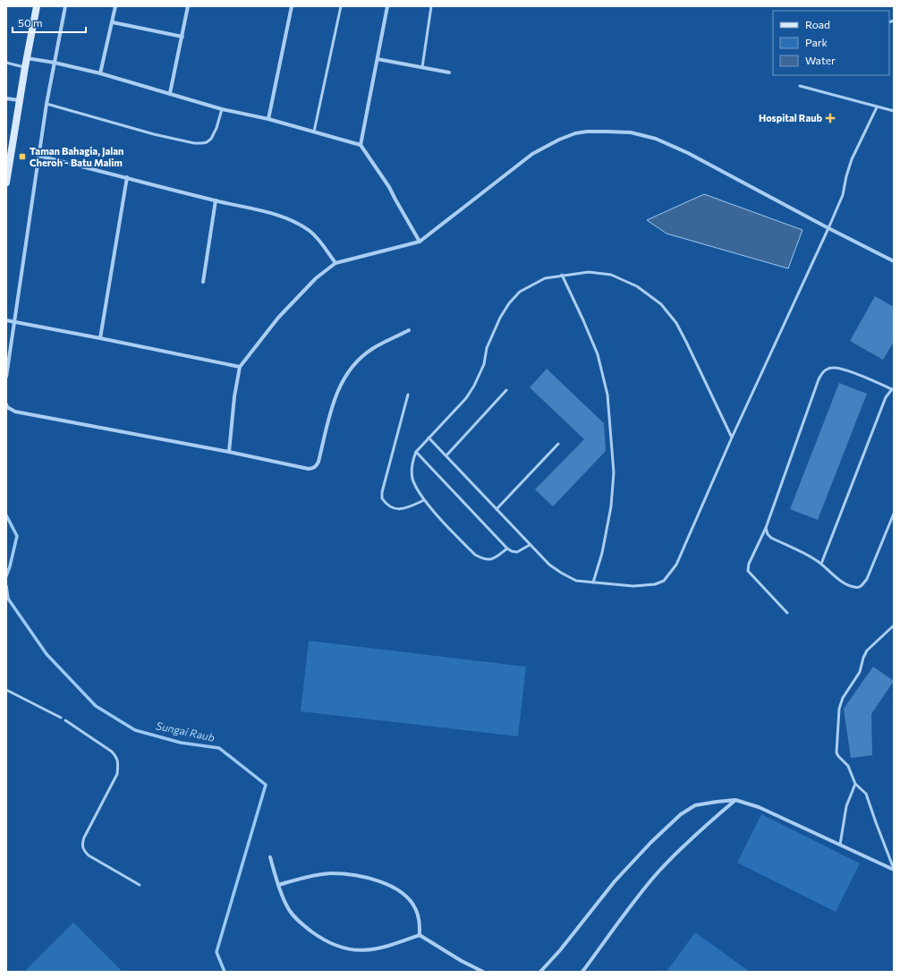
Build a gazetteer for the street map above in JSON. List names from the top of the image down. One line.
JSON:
{"water":["Sungai Raub"],"places":{"health":["Hospital Raub"],"transit":["Taman Bahagia, Jalan Cheroh - Batu Malim"]},"legend":["Road","Park","Water"],"scale_bar":"50 m"}
